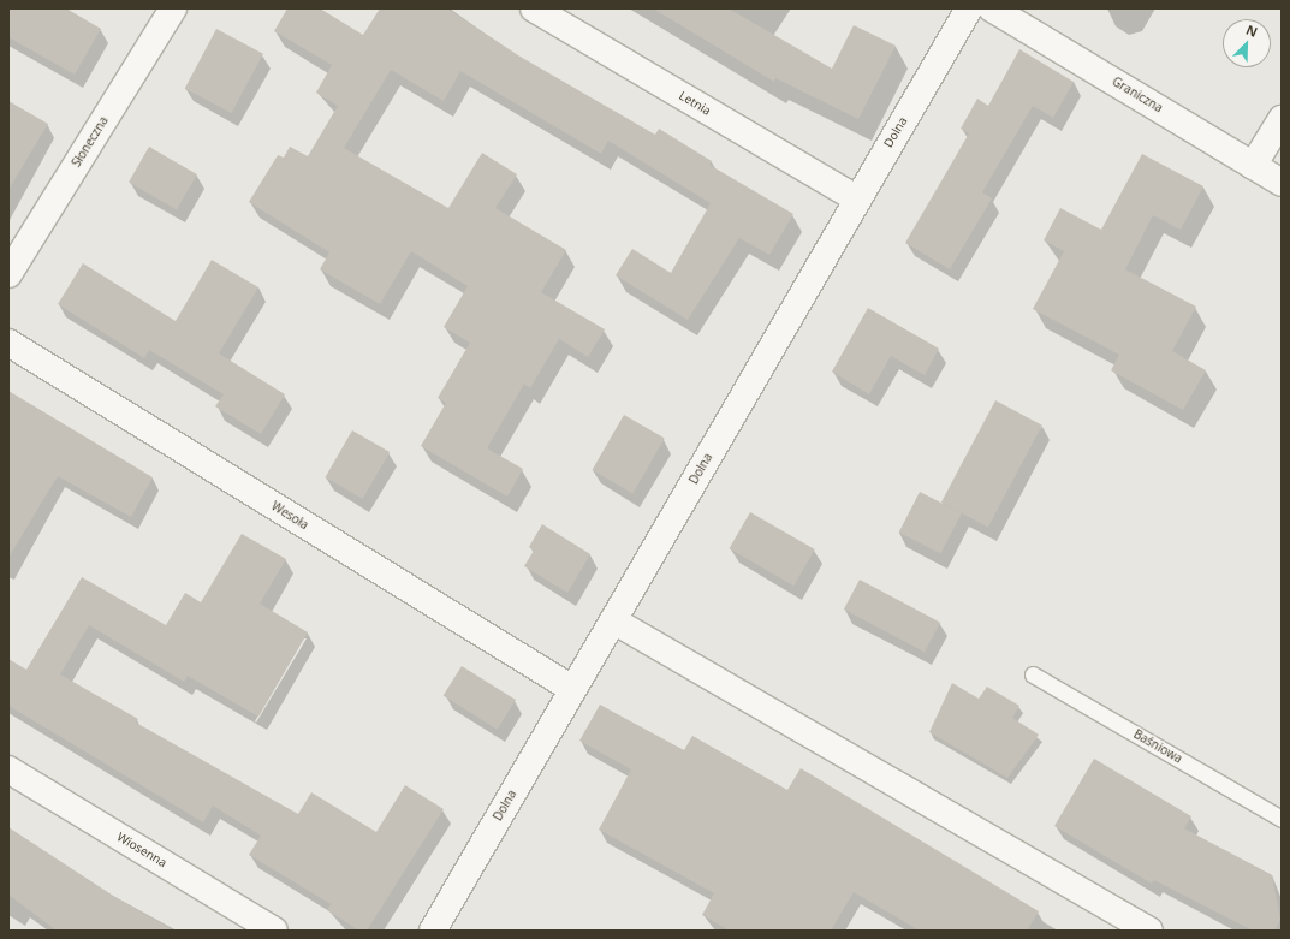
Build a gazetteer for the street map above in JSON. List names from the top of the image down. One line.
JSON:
{"streets":{"street":["Graniczna","Letnia","Dolna","Słoneczna","Wesoła","Wiosenna"],"lane":["Baśniowa"]},"crossings":[["Letnia","Dolna"],["Dolna","Wesoła"]],"north":"top right"}
